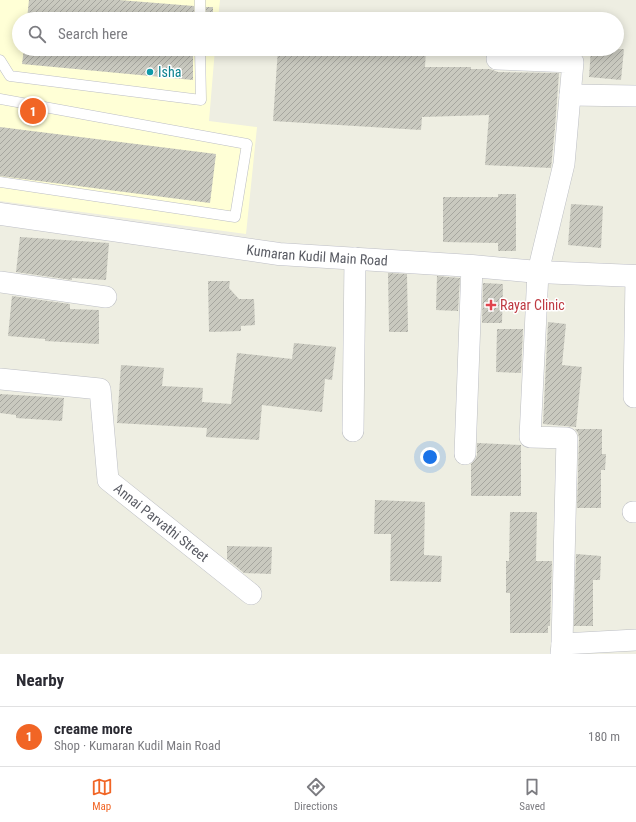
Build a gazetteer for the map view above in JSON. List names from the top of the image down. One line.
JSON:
{"streets":{"street":["Kumaran Kudil Main Road","Annai Parvathi Street"]},"places":{"other":["Isha"],"health":["Rayar Clinic"]},"page":{"search":"Search here","pins":"1","heading":"Nearby","list":[{"mark":"1","name":"creame more","note":"Shop · Kumaran Kudil Main Road","value":"180 m"}],"nav":["Map","Directions","Saved"]}}
